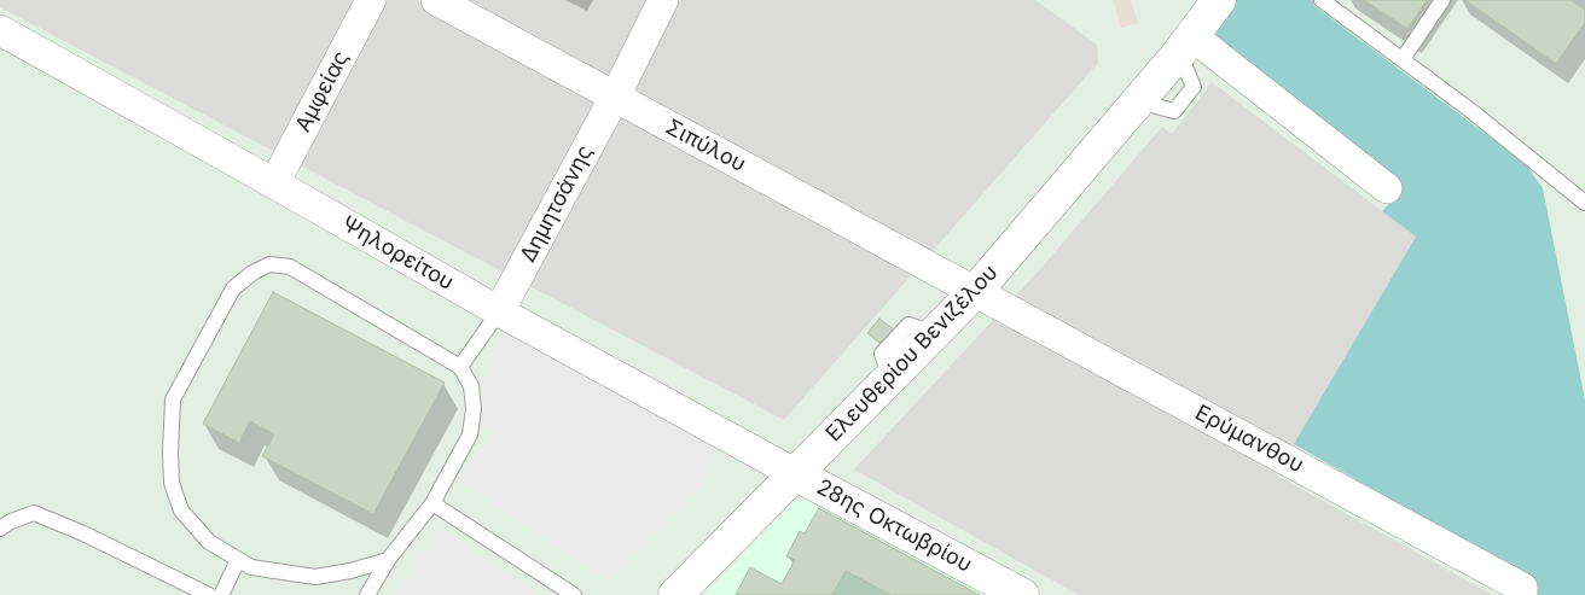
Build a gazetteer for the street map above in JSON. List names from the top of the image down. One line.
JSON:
{"streets":{"street":["Αμφείας","Σιπύλου","Δημητσάνης","Ψηλορείτου","Ελευθερίου Βενιζέλου","Ερύμανθου","28ης Οκτωβρίου"]},"crossings":[["Αμφείας","Ψηλορείτου"],["Σιπύλου","Δημητσάνης"],["Σιπύλου","Ελευθερίου Βενιζέλου"],["Σιπύλου","Ερύμανθου"],["Δημητσάνης","Ψηλορείτου"],["Ψηλορείτου","Ελευθερίου Βενιζέλου"],["Ψηλορείτου","28ης Οκτωβρίου"],["Ελευθερίου Βενιζέλου","Ερύμανθου"],["Ελευθερίου Βενιζέλου","28ης Οκτωβρίου"]]}
